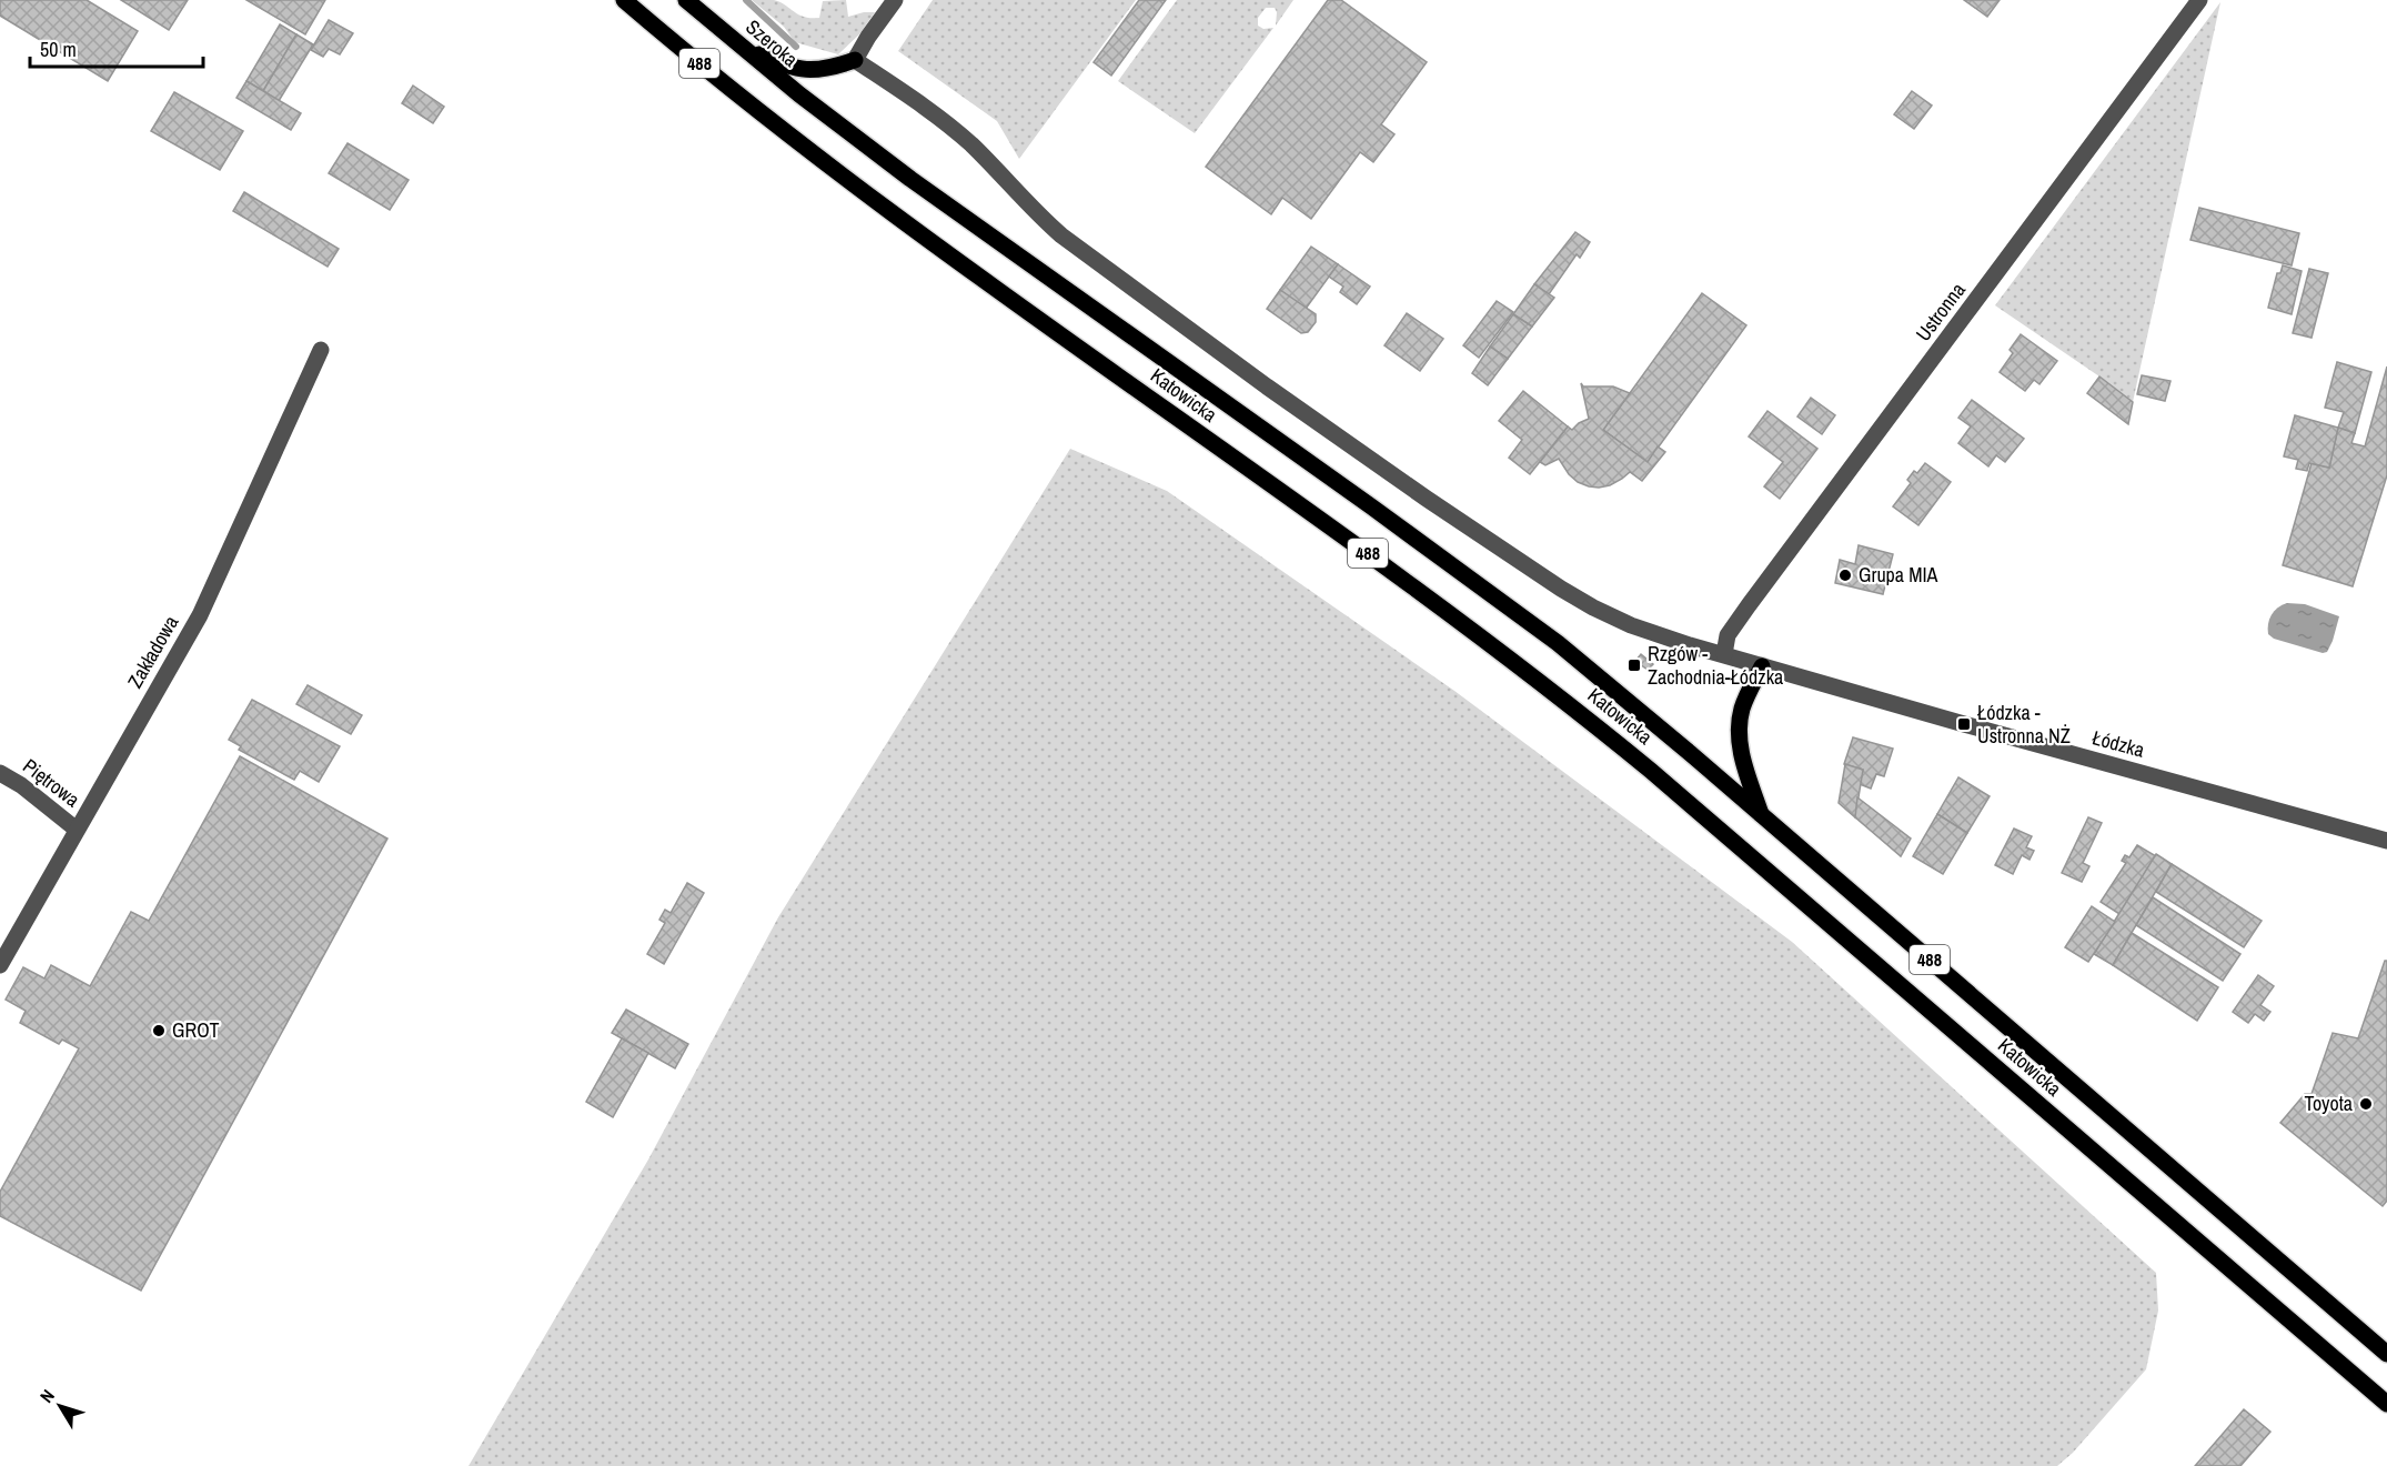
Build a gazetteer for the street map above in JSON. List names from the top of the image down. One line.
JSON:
{"streets":{"main road":["Szeroka","488","Katowicka"],"street":["Ustronna","Zakładowa","Łódzka","Piętrowa"]},"crossings":[["Szeroka","Katowicka"],["Ustronna","Łódzka"],["Zakładowa","Piętrowa"]],"places":{"other":["Grupa MIA","GROT","Toyota"],"transit":["Rzgów - Zachodnia-Łódzka","Łódzka - Ustronna NŻ"]},"scale_bar":"50 m","north":"top left"}
